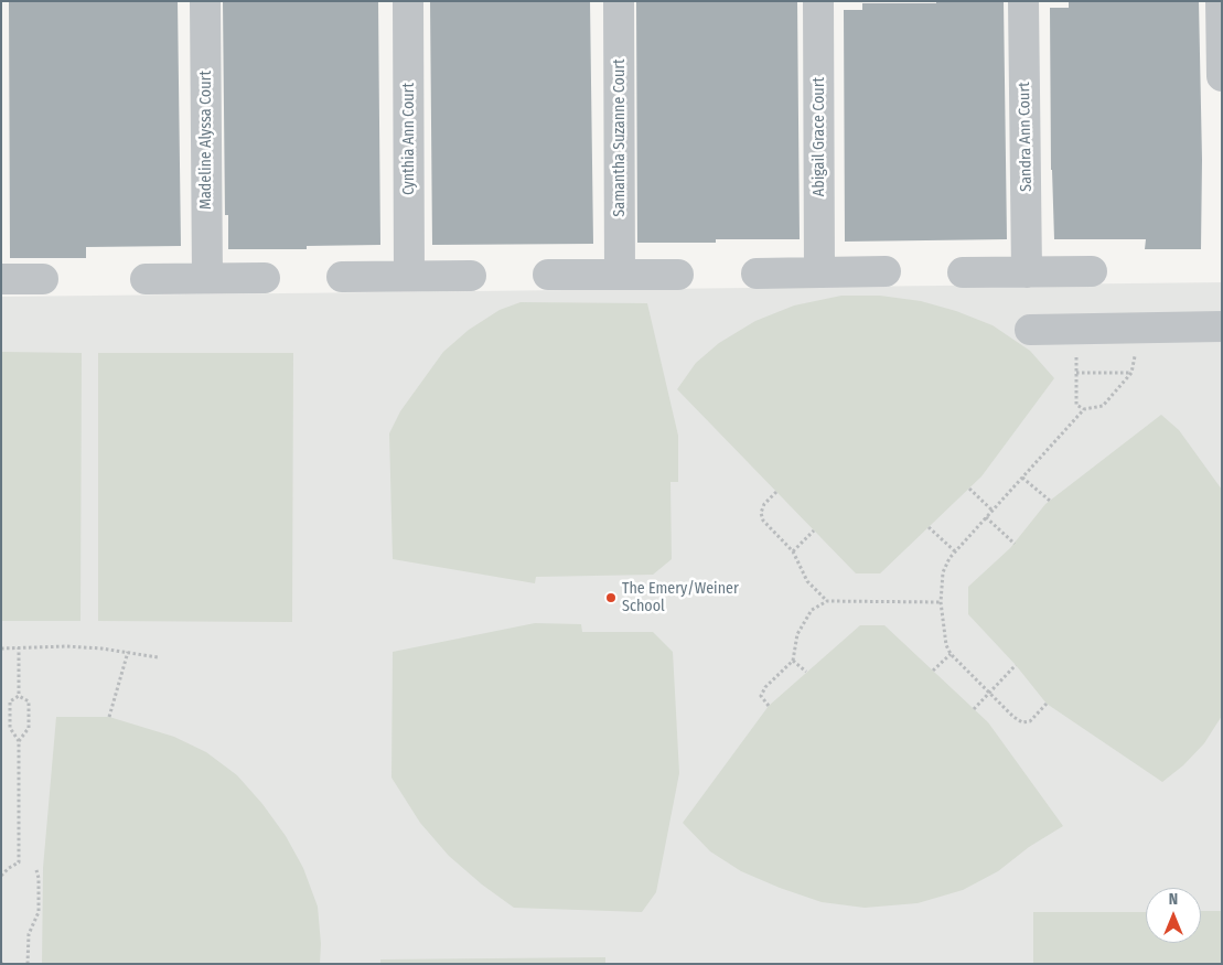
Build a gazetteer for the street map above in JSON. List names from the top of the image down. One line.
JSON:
{"streets":{"lane":["Abigail Grace Court","Sandra Ann Court","Samantha Suzanne Court","Cynthia Ann Court","Madeline Alyssa Court"]},"places":["The Emery/Weiner School"],"north":"top"}
